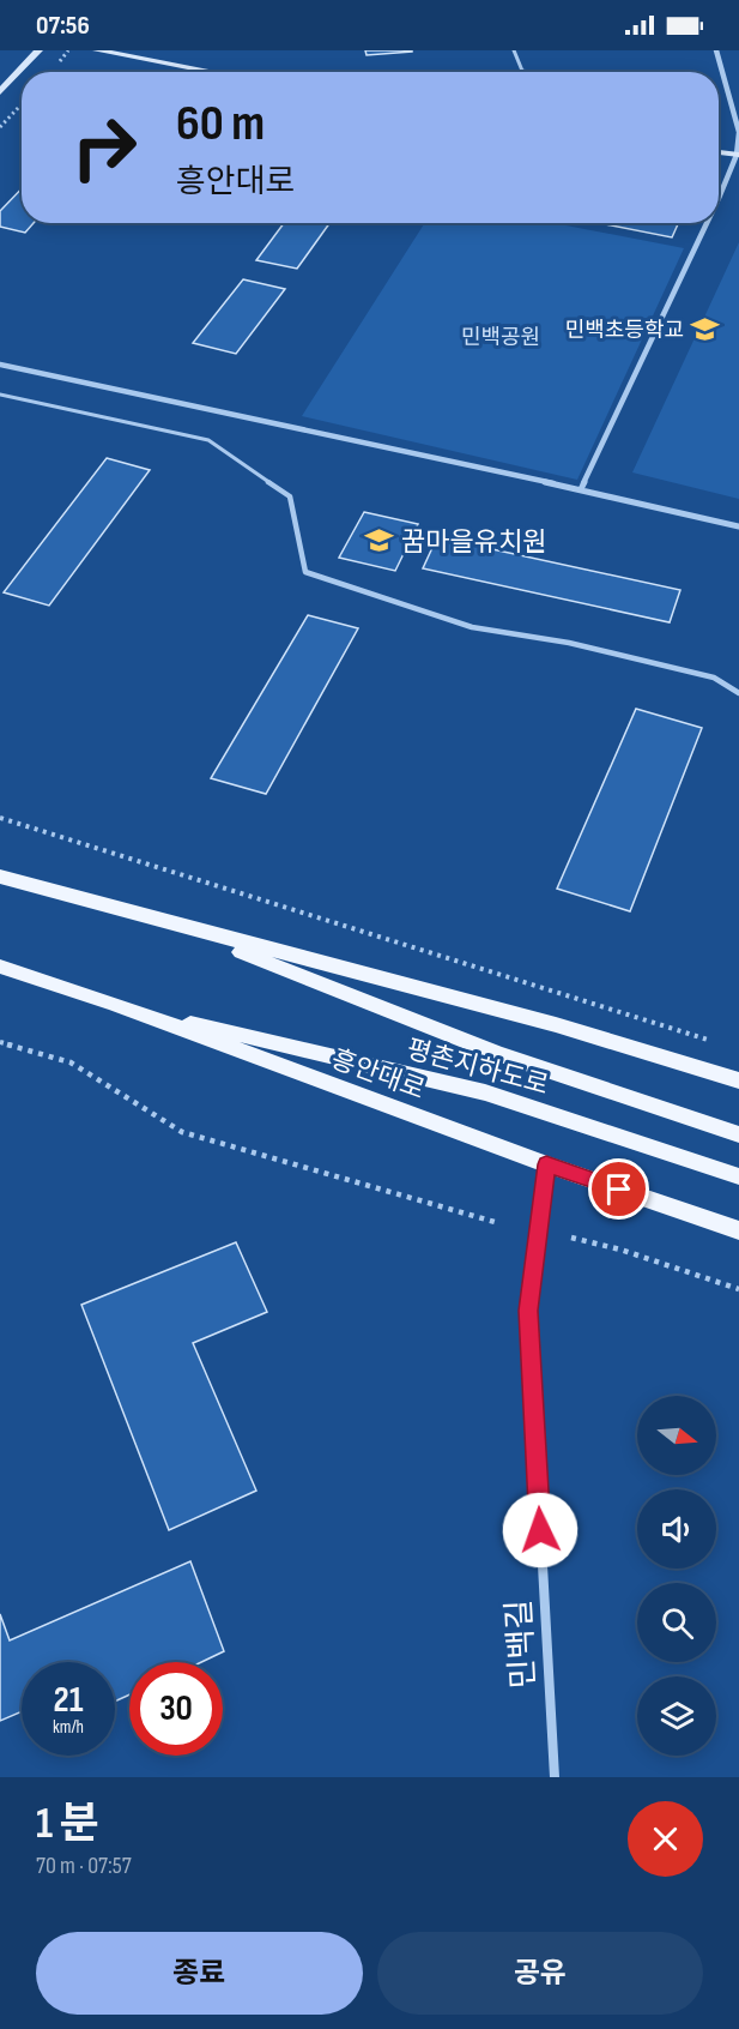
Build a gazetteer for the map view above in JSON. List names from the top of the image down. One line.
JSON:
{"streets":{"main road":["평촌지하도로","흥안대로"],"street":["민백길"]},"crossings":[["평촌지하도로","흥안대로"],["흥안대로","민백길"]],"parks":["민백공원"],"places":{"school or university":["민백초등학교","꿈마을유치원"]},"north":"right","page":{"status":"07:56","turn":["60 m","흥안대로"],"speed":"21 km/h","limit":"30","heading":["1 분","70 m · 07:57"],"buttons":["종료","공유"]}}
